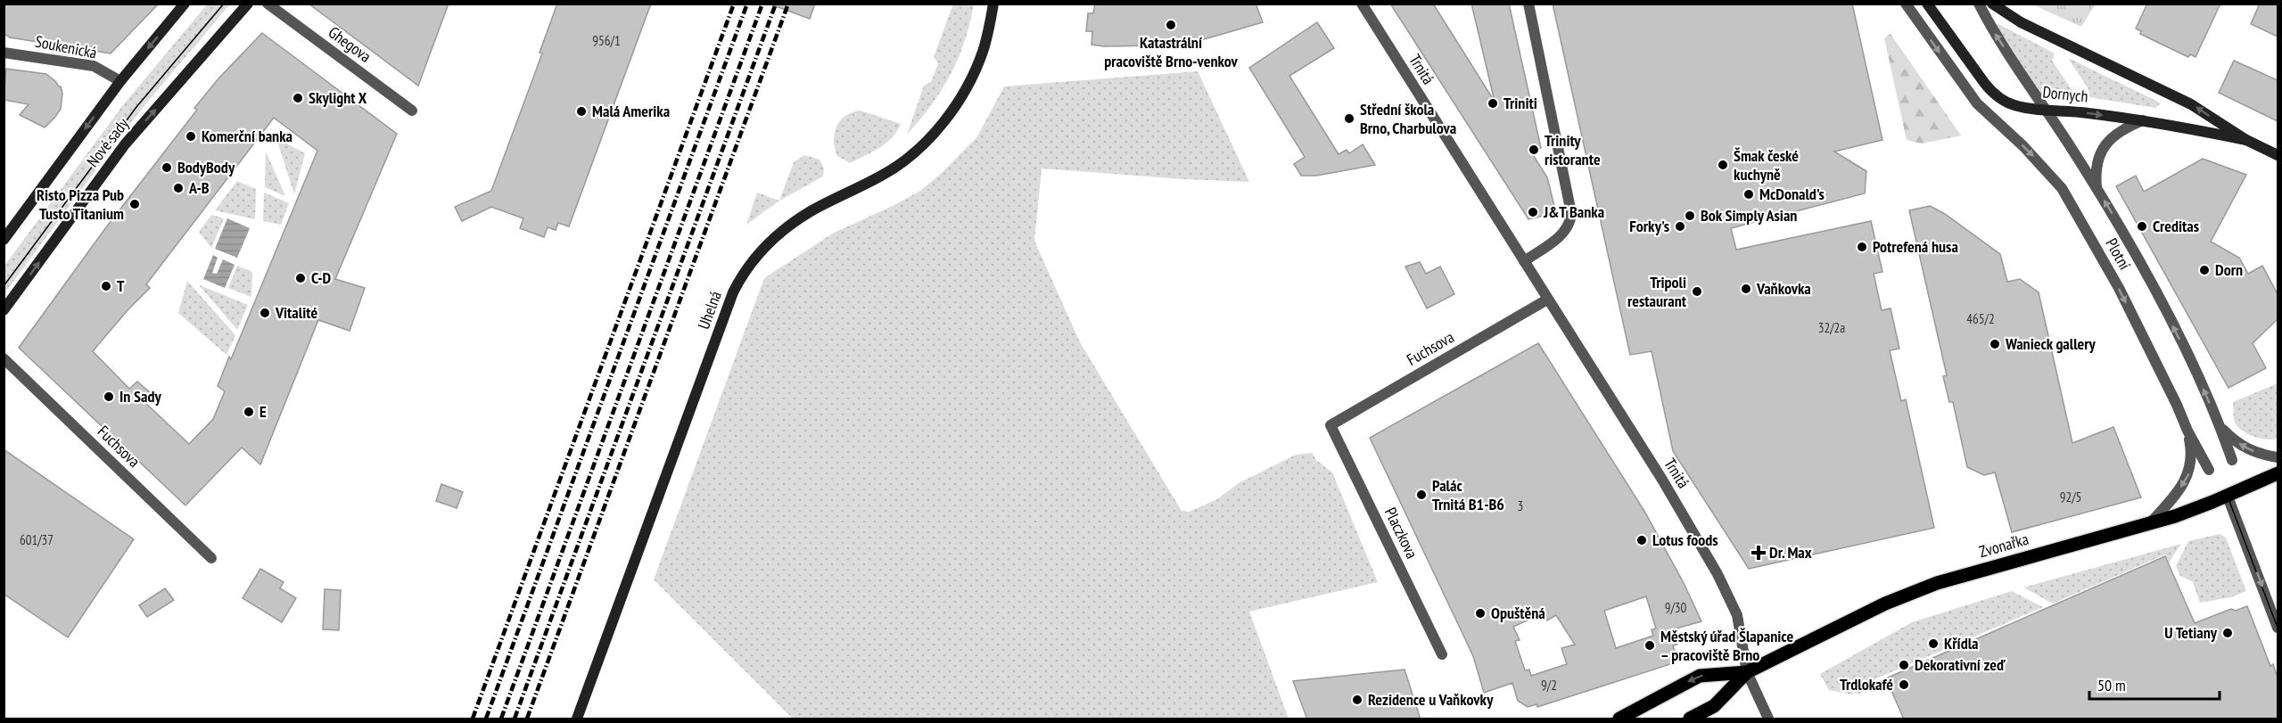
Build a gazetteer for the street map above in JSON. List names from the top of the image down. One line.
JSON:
{"streets":{"main road":["Dornych","Nové sady","Uhelná","Zvonařka"],"street":["Ghegova","Soukenická","Trnitá","Plotní","Fuchsova","Placzkova"]},"crossings":[["Soukenická","Nové sady"],["Trnitá","Fuchsova"],["Trnitá","Zvonařka"],["Dornych","Plotní"],["Plotní","Zvonařka"],["Fuchsova","Placzkova"]],"places":{"other":["Katastrální pracoviště Brno-venkov","Skylight X","Triniti","Malá Amerika","Střední škola Brno, Charbulova","Komerční banka","Trinity ristorante","Šmak české kuchyně","BodyBody","A-B","McDonald's","Risto Pizza Pub Tusto Titanium","J&T Banka","Bok Simply Asian","Forky's","Creditas","Potrefená husa","Dorn","C-D","T","Vaňkovka","Tripoli restaurant","Vitalité","Wanieck gallery","In Sady","E","Palác Trnitá B1-B6","Lotus foods","Opuštěná","U Tetiany","Křídla","Městský úřad Šlapanice – pracoviště Brno","Dekorativní zeď","Trdlokafé","Rezidence u Vaňkovky"],"health":["Dr. Max"]},"house_numbers":["956/1","465/2","32/2a","92/5","3","601/37","9/30","9/2"],"scale_bar":"50 m"}
